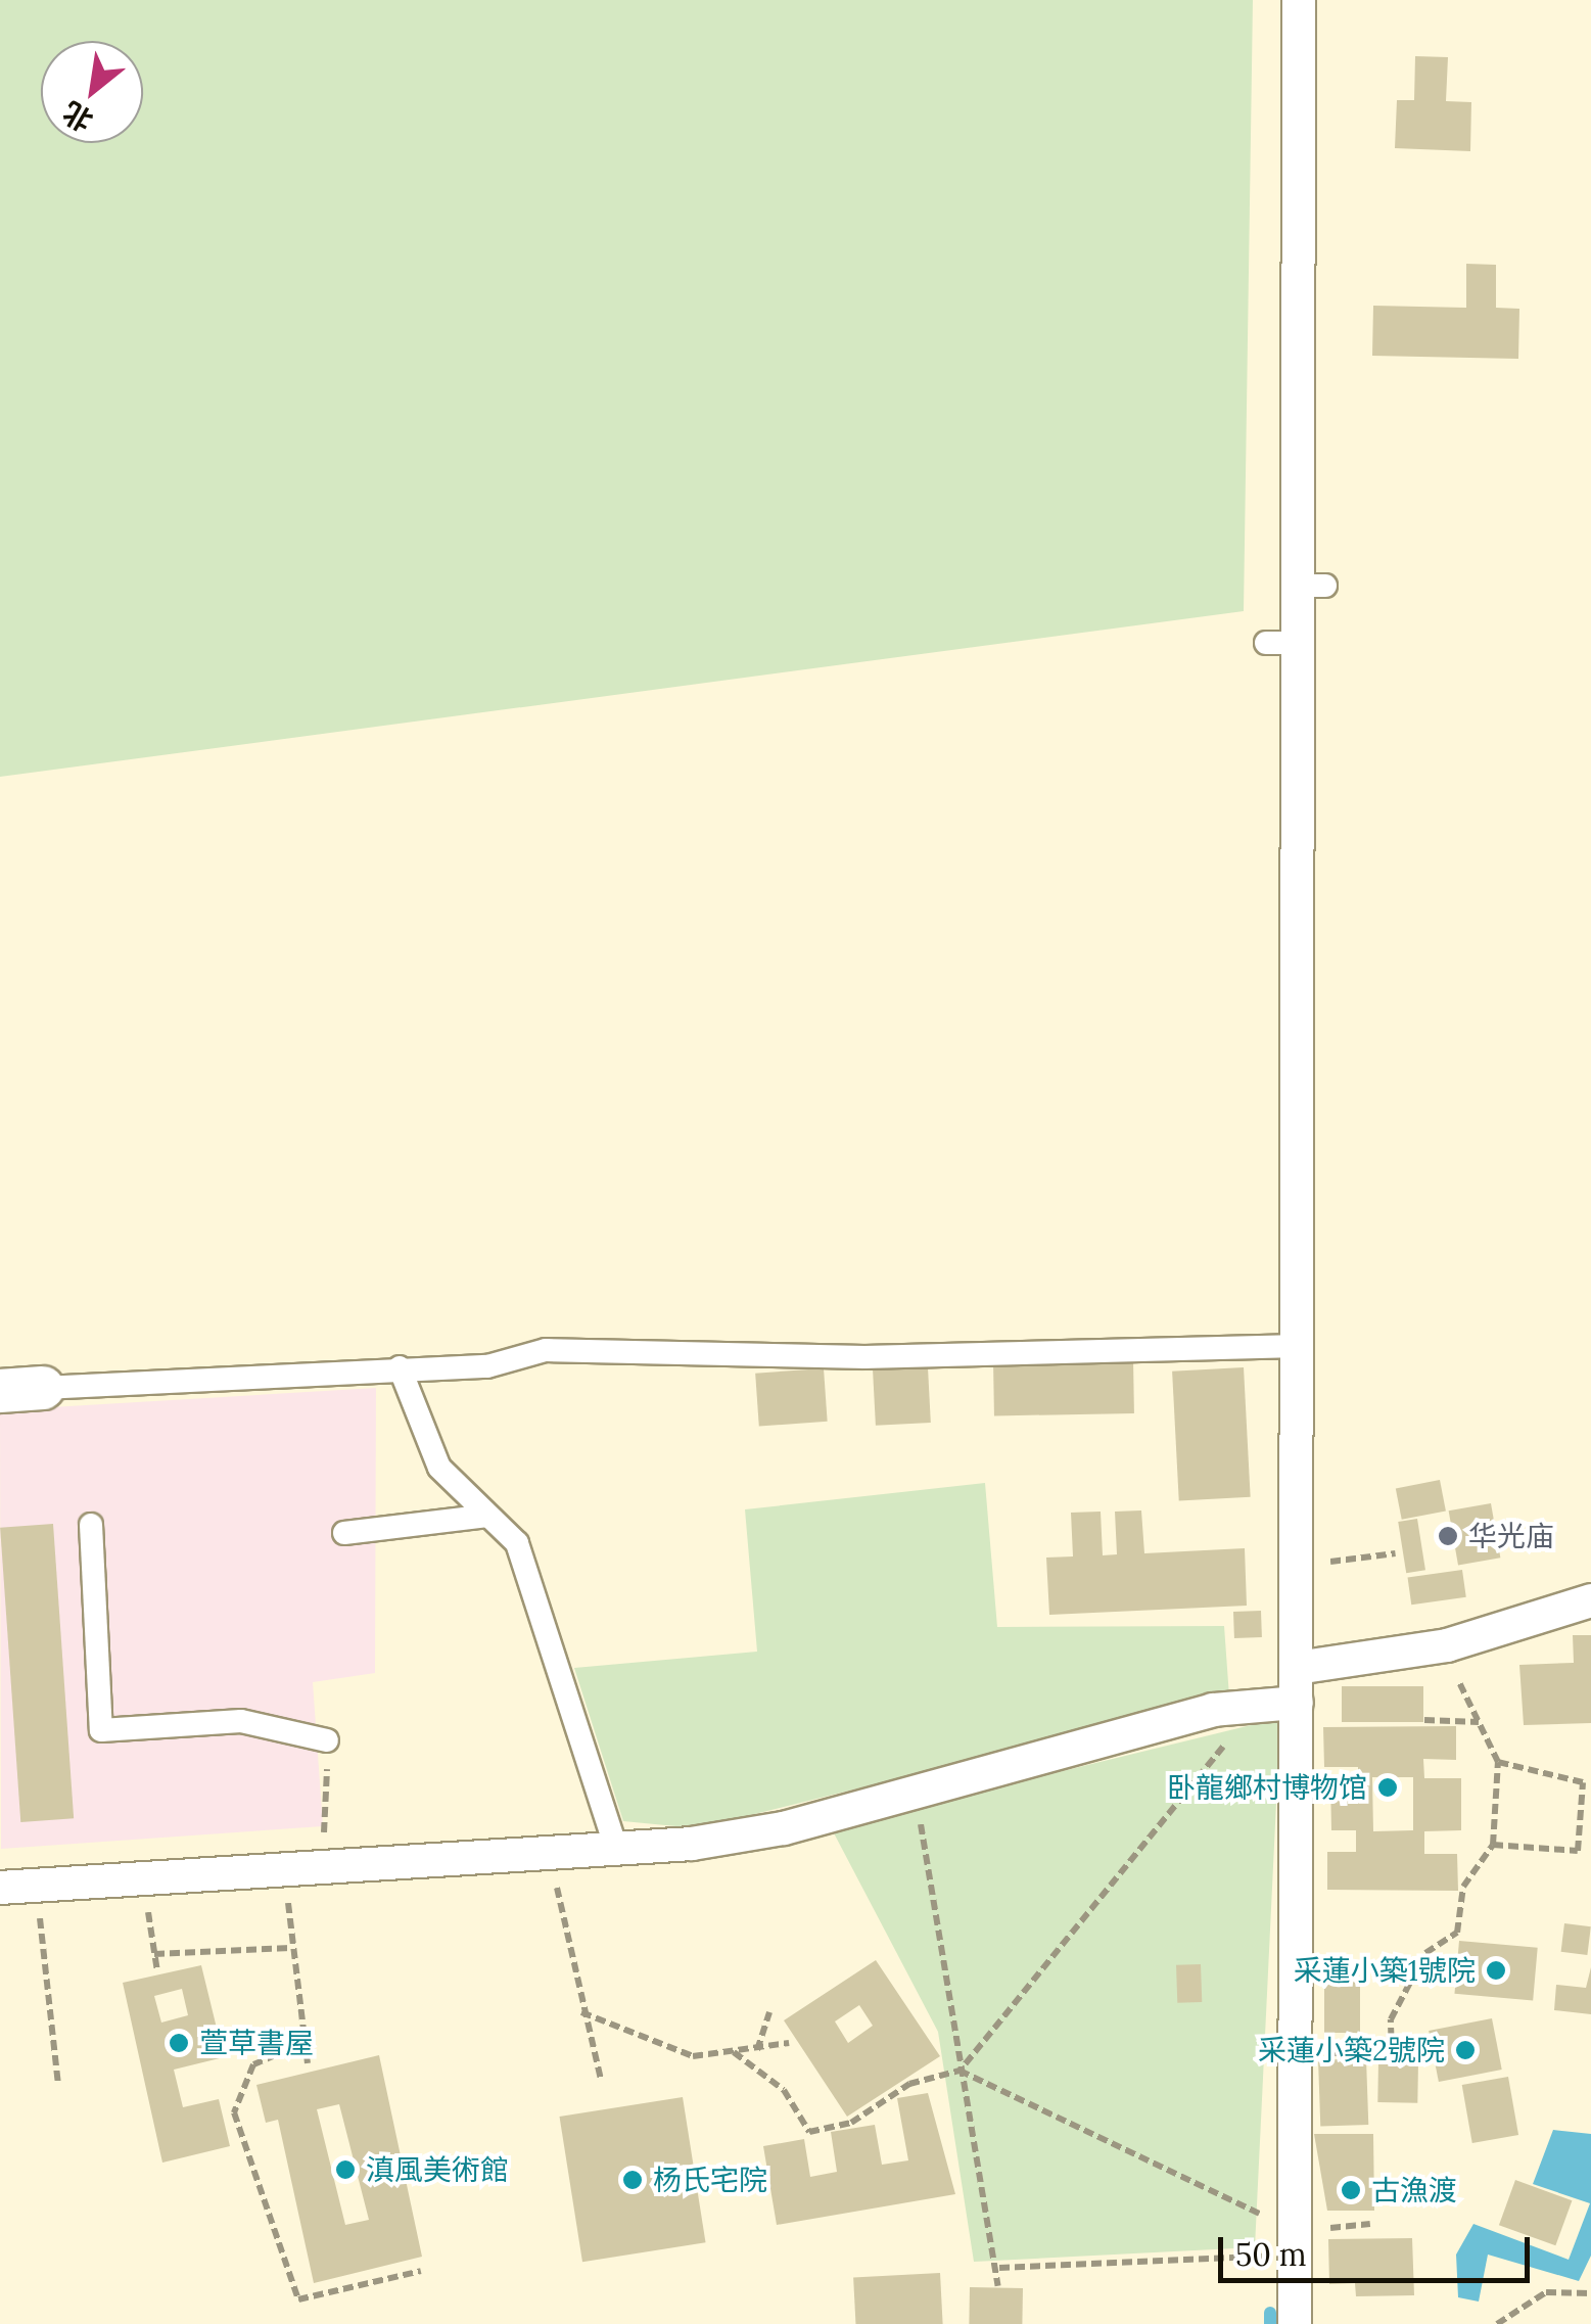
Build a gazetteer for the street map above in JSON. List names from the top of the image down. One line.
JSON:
{"places":["华光庙","卧龍鄉村博物馆","采蓮小築1號院","萱草書屋","采蓮小築2號院","滇風美術館","杨氏宅院","古漁渡"],"scale_bar":"50 m","north":"bottom left"}
